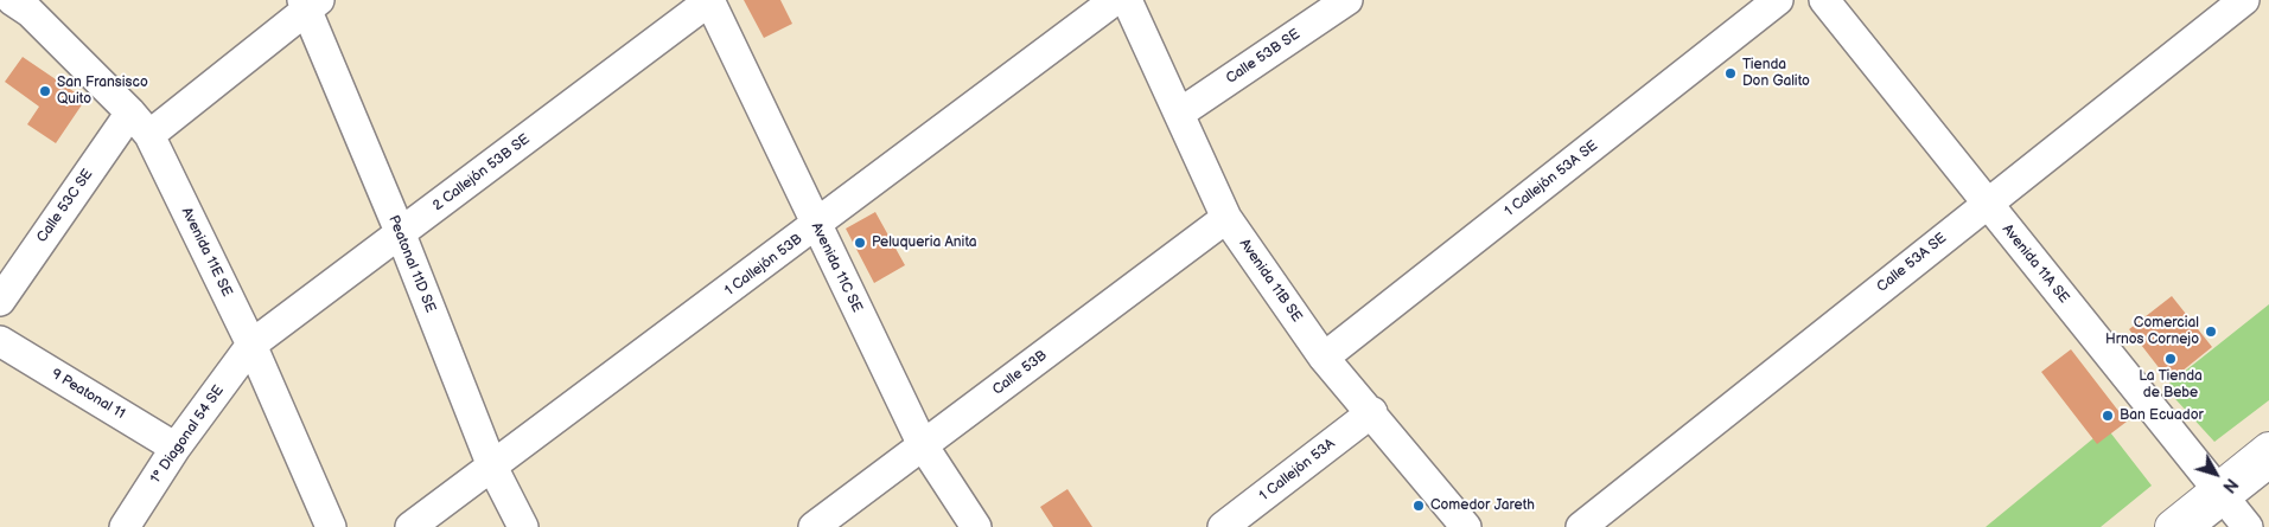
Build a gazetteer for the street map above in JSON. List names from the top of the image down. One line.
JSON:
{"streets":{"street":["Calle 53B SE","2 Callejón 53B SE","1 Callejón 53A SE","Calle 53C SE","Avenida 11E SE","Calle 53A SE","Peatonal 11D SE","Avenida 11A SE","1 Callejón 53B","Avenida 11C SE","Avenida 11B SE","Calle 53B","9 Peatonal 11","1° Diagonal 54 SE","1 Callejón 53A"]},"crossings":[["Calle 53B SE","Avenida 11B SE"],["2 Callejón 53B SE","Avenida 11E SE"],["2 Callejón 53B SE","Peatonal 11D SE"],["2 Callejón 53B SE","Avenida 11C SE"],["2 Callejón 53B SE","1° Diagonal 54 SE"],["1 Callejón 53A SE","Avenida 11B SE"],["Calle 53C SE","Avenida 11E SE"],["Avenida 11E SE","1° Diagonal 54 SE"],["Calle 53A SE","Avenida 11A SE"],["Peatonal 11D SE","1 Callejón 53B"],["1 Callejón 53B","Avenida 11C SE"],["Avenida 11C SE","Calle 53B"],["Avenida 11B SE","Calle 53B"],["Avenida 11B SE","1 Callejón 53A"],["9 Peatonal 11","1° Diagonal 54 SE"]],"places":["Tienda Don Galito","San Fransisco Quito","Peluqueria Anita","Comercial Hrnos Cornejo","La Tienda de Bebe","Ban Ecuador","Comedor Jareth"],"north":"bottom right"}
